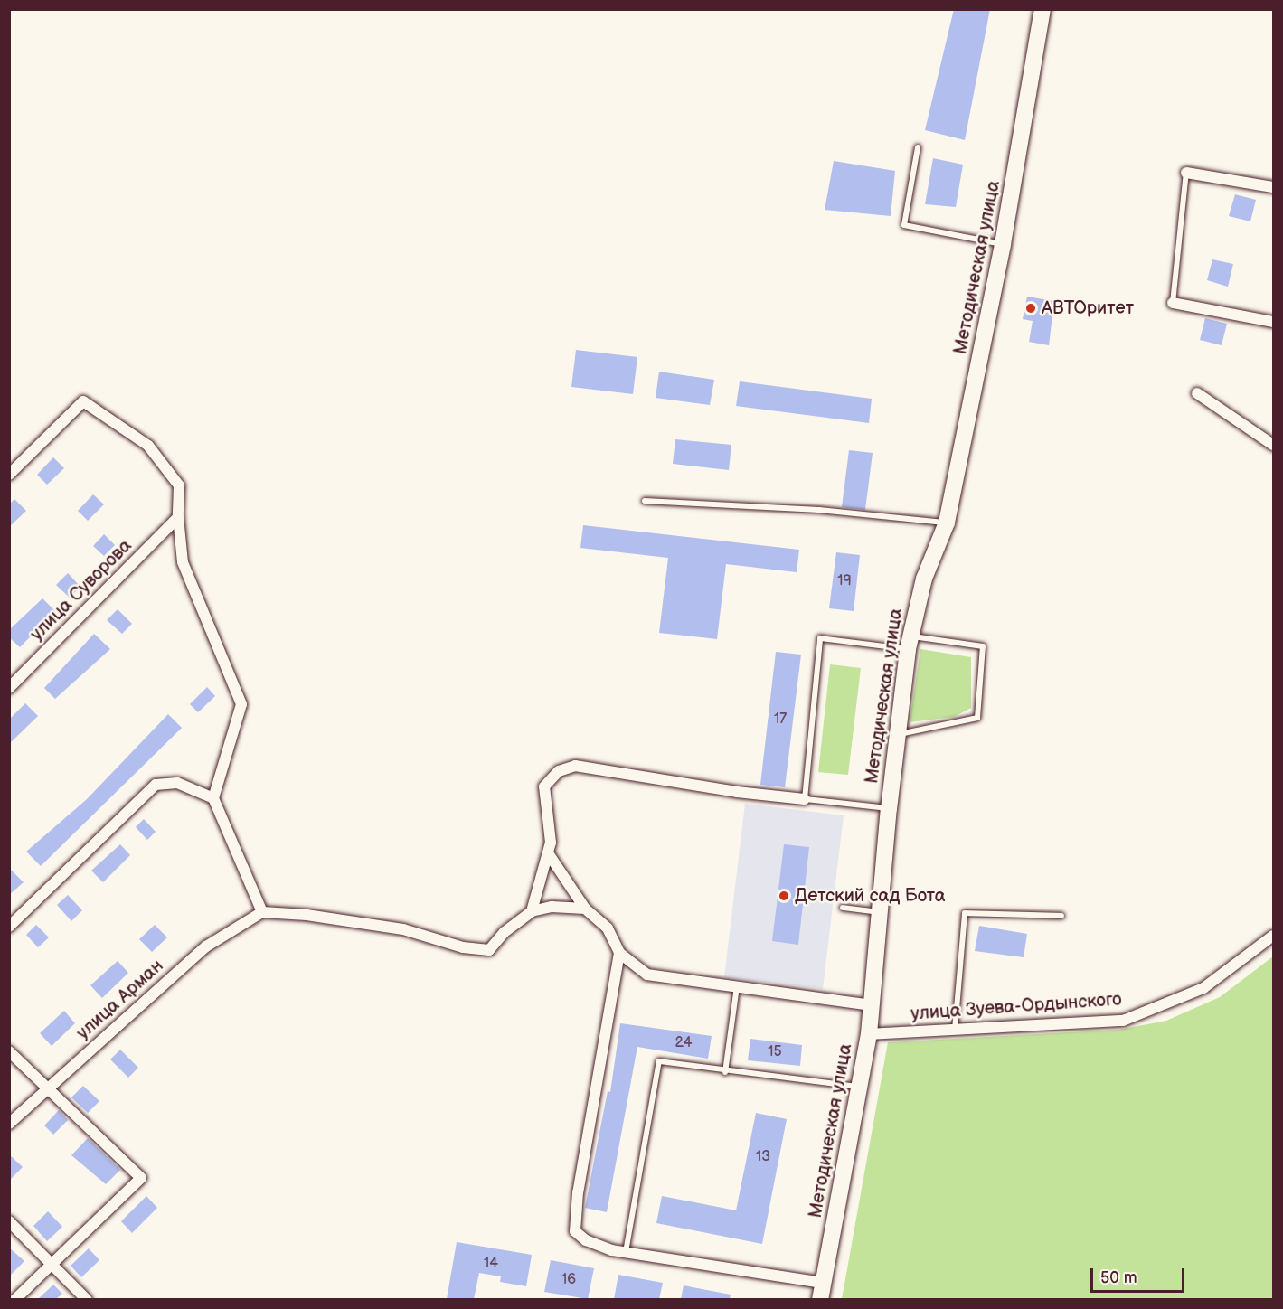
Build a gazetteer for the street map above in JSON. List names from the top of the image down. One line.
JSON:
{"streets":{"main road":["Методическая улица"],"street":["улица Суворова","улица Арман","улица Зуева-Ордынского"]},"crossings":[["Методическая улица","улица Зуева-Ордынского"]],"places":["АВТОритет","Детский сад Бота"],"house_numbers":["19","17","24","15","13","14","16"],"scale_bar":"50 m"}
